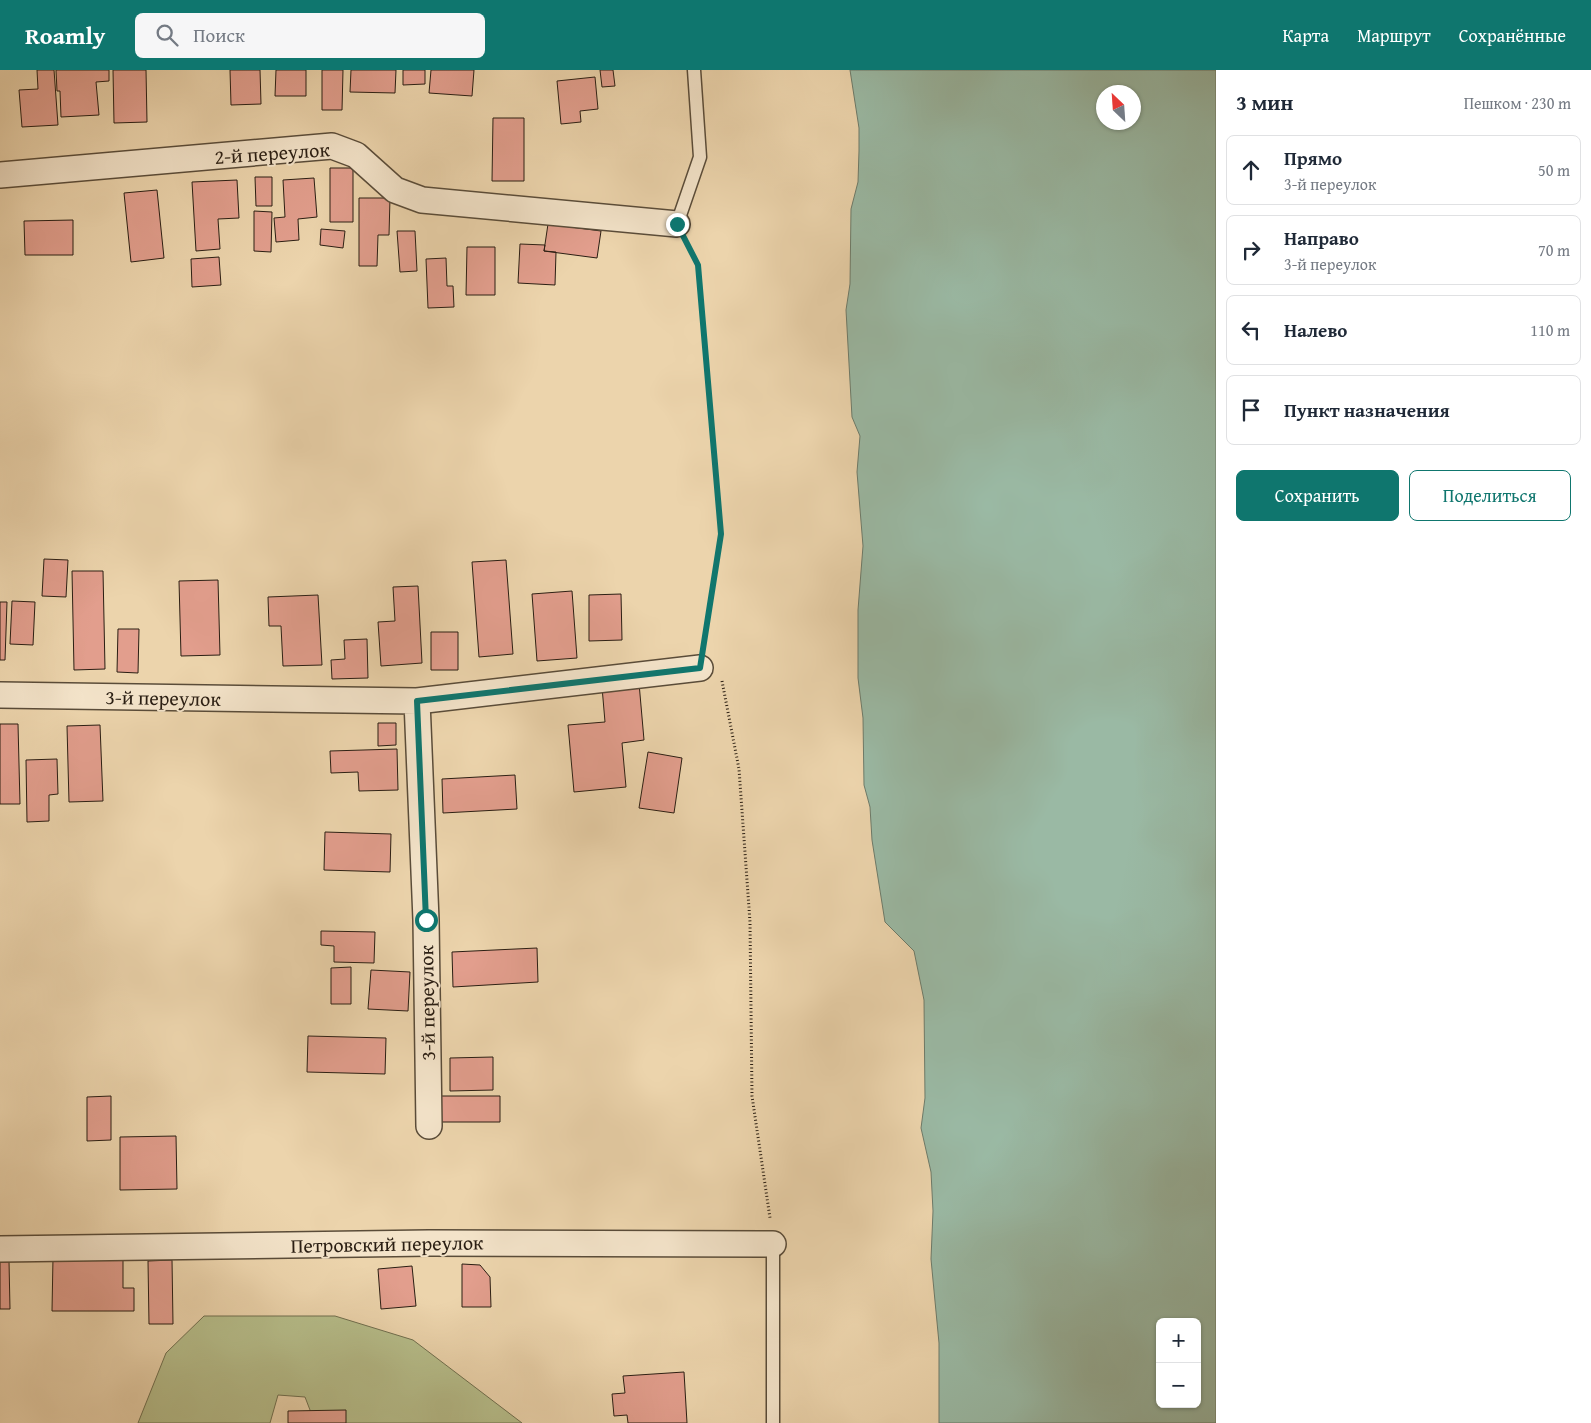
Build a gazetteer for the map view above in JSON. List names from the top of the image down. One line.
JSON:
{"streets":{"street":["2-й переулок","3-й переулок","Петровский переулок"]},"north":"top left","page":{"header":"Roamly","search":"Поиск","nav":["Карта","Маршрут","Сохранённые"],"heading":["3 мин","Пешком · 230 m"],"list":[["Прямо","3-й переулок","50 m"],["Направо","3-й переулок","70 m"],["Налево","110 m"],"Пункт назначения"],"buttons":["Сохранить","Поделиться"],"map_buttons":["+","−"]}}
